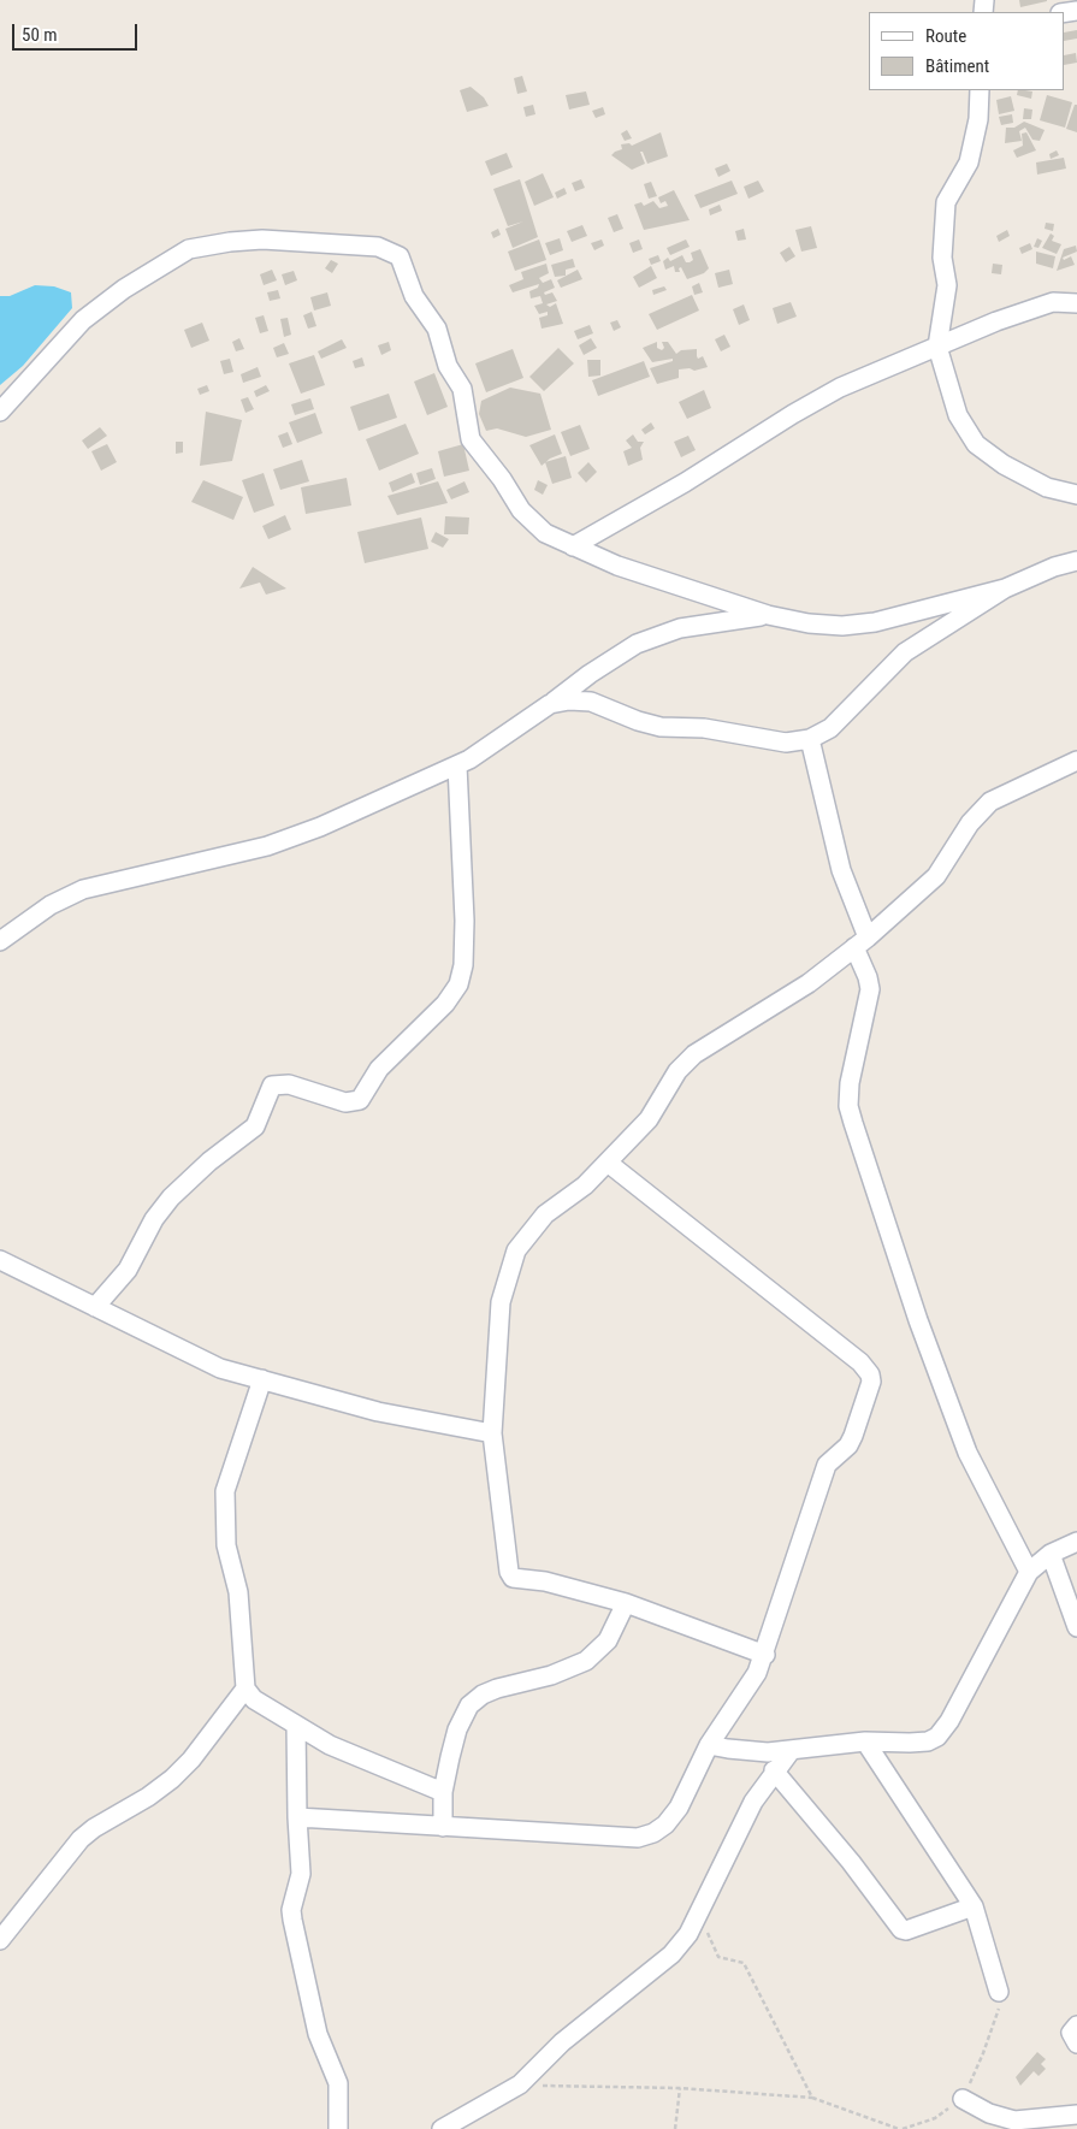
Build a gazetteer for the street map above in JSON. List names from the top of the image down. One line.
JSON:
{"legend":["Route","Bâtiment"],"scale_bar":"50 m"}
